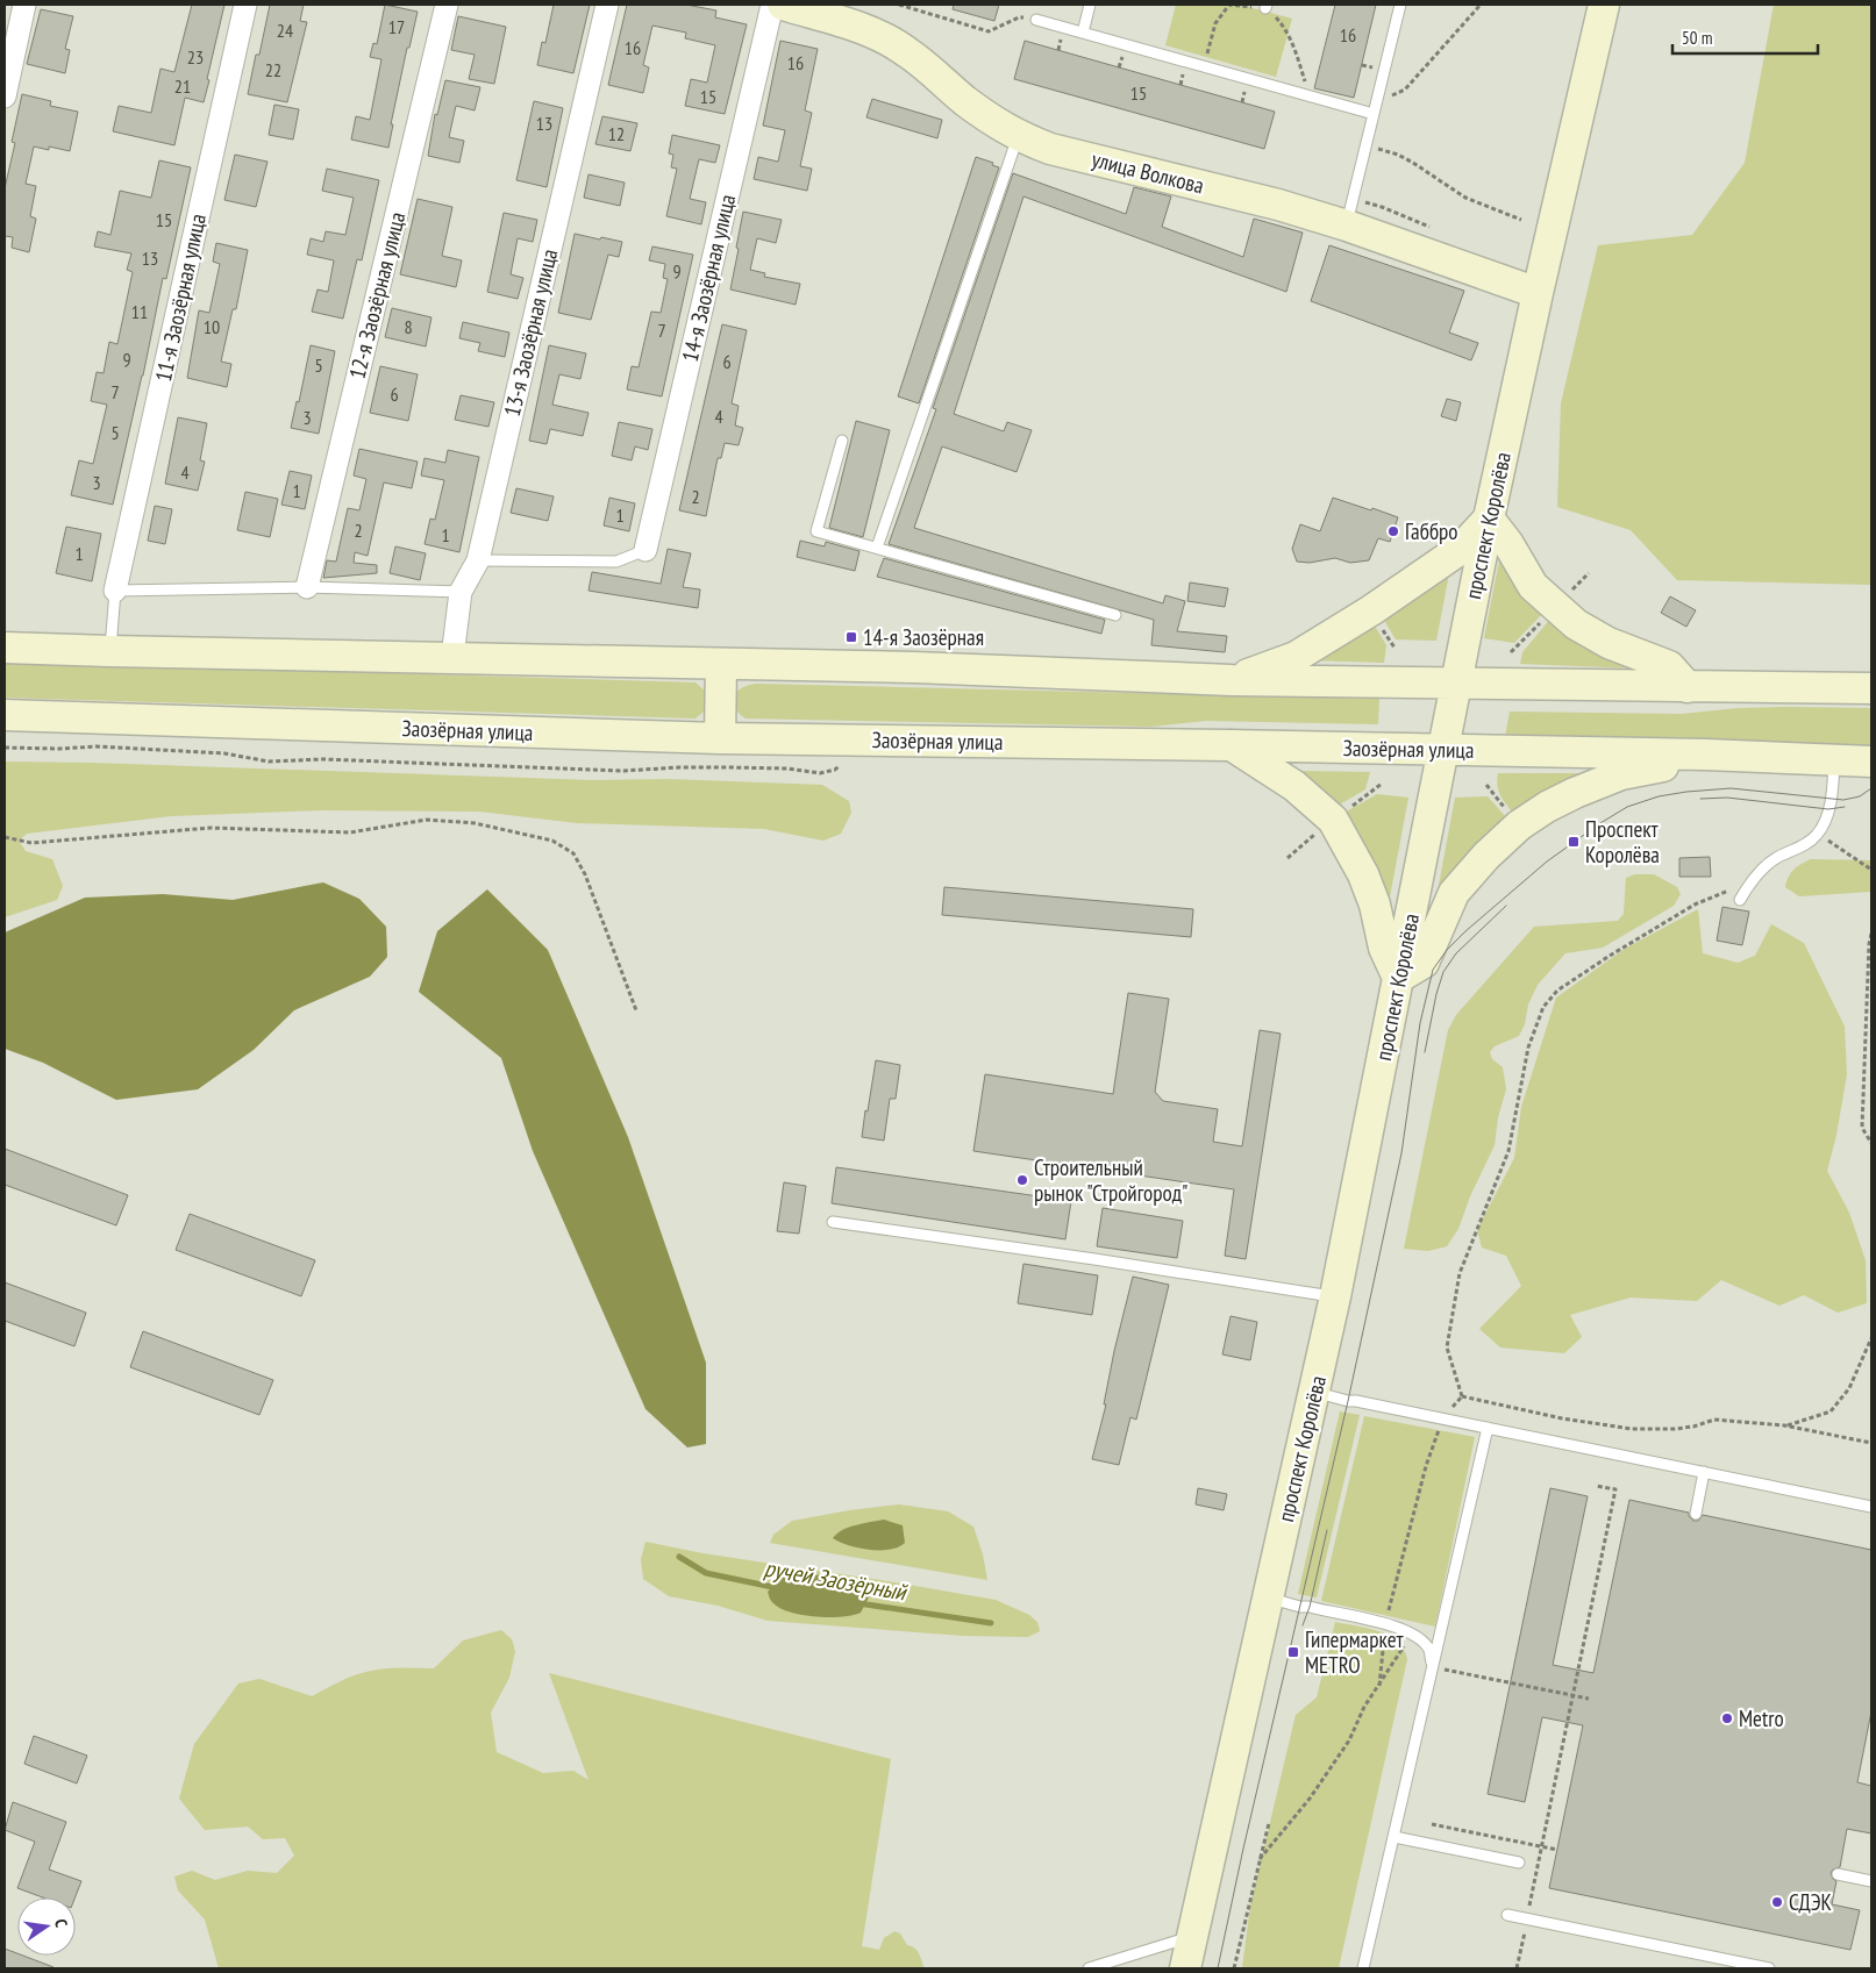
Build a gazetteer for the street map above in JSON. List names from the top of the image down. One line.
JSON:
{"streets":{"main road":["улица Волкова","проспект Королёва","Заозёрная улица"],"street":["14-я Заозёрная улица","12-я Заозёрная улица","11-я Заозёрная улица","13-я Заозёрная улица"]},"crossings":[["улица Волкова","проспект Королёва"],["проспект Королёва","Заозёрная улица"]],"water":["ручей Заозёрный"],"places":{"other":["Габбро","Строительный рынок \"Стройгород\"","Metro","СДЭК"],"transit":["14-я Заозёрная","Проспект Королёва","Гипермаркет METRO"]},"house_numbers":["17","24","16","16","23","16","22","21","15","15","13","12","15","13","9","11","10","8","7","9","6","5","7","6","4","3","5","4","3","1","2","1","2","1","1"],"scale_bar":"50 m","north":"right"}
